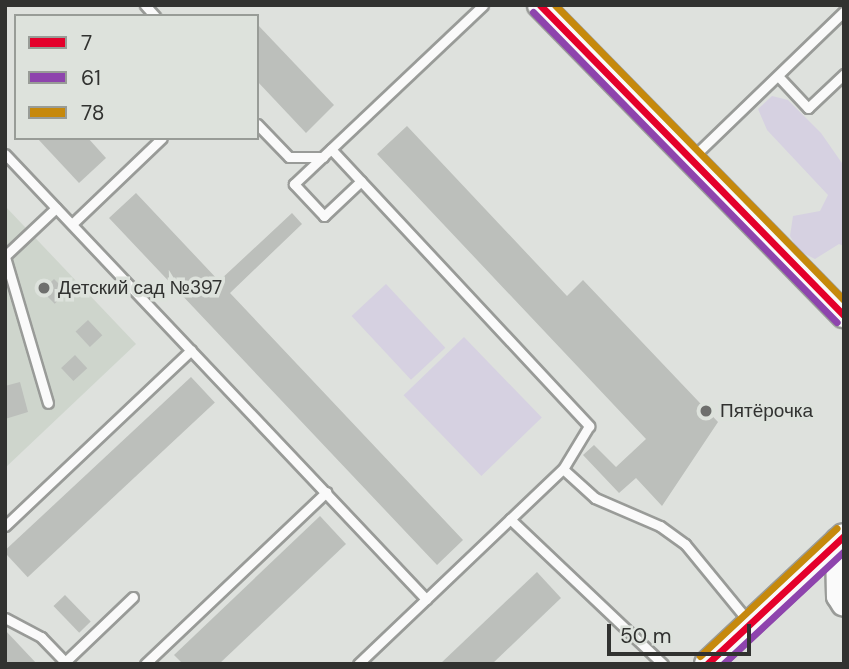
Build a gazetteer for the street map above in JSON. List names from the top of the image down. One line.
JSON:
{"places":["Детский сад №397","Пятёрочка"],"lines":["transit line 7","transit line 78","transit line 61"],"legend":["7","61","78"],"scale_bar":"50 m"}
